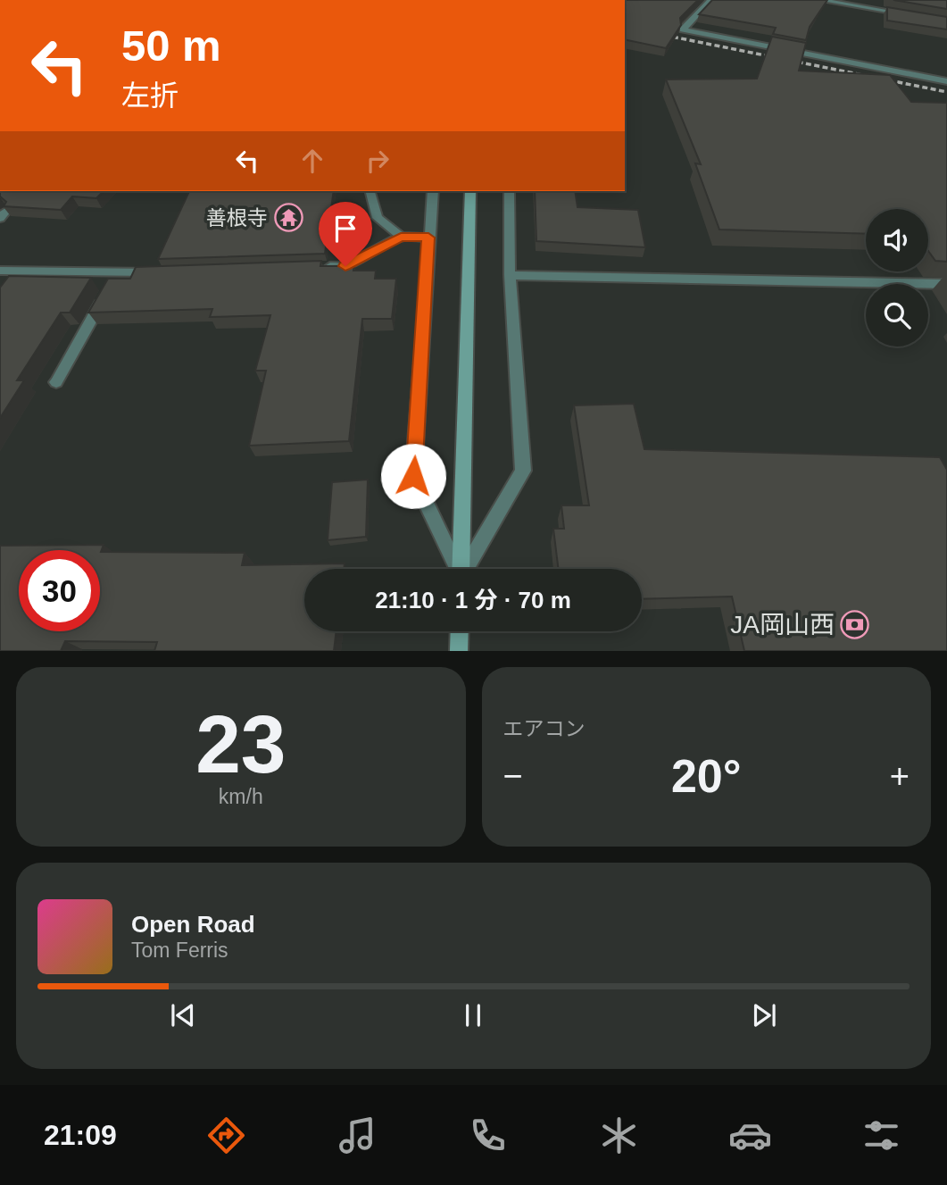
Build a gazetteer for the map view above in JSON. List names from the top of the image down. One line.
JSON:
{"places":{"temple":["善根寺"],"bank":["JA岡山西"]},"page":{"turn":["50 m","左折"],"limit":"30","trip":"21:10 · 1 分 · 70 m","tile":[["23","km/h"],"エアコン"],"heat":["−","20°","+"],"song":["Open Road","Tom Ferris"],"tabs":"21:09"}}
